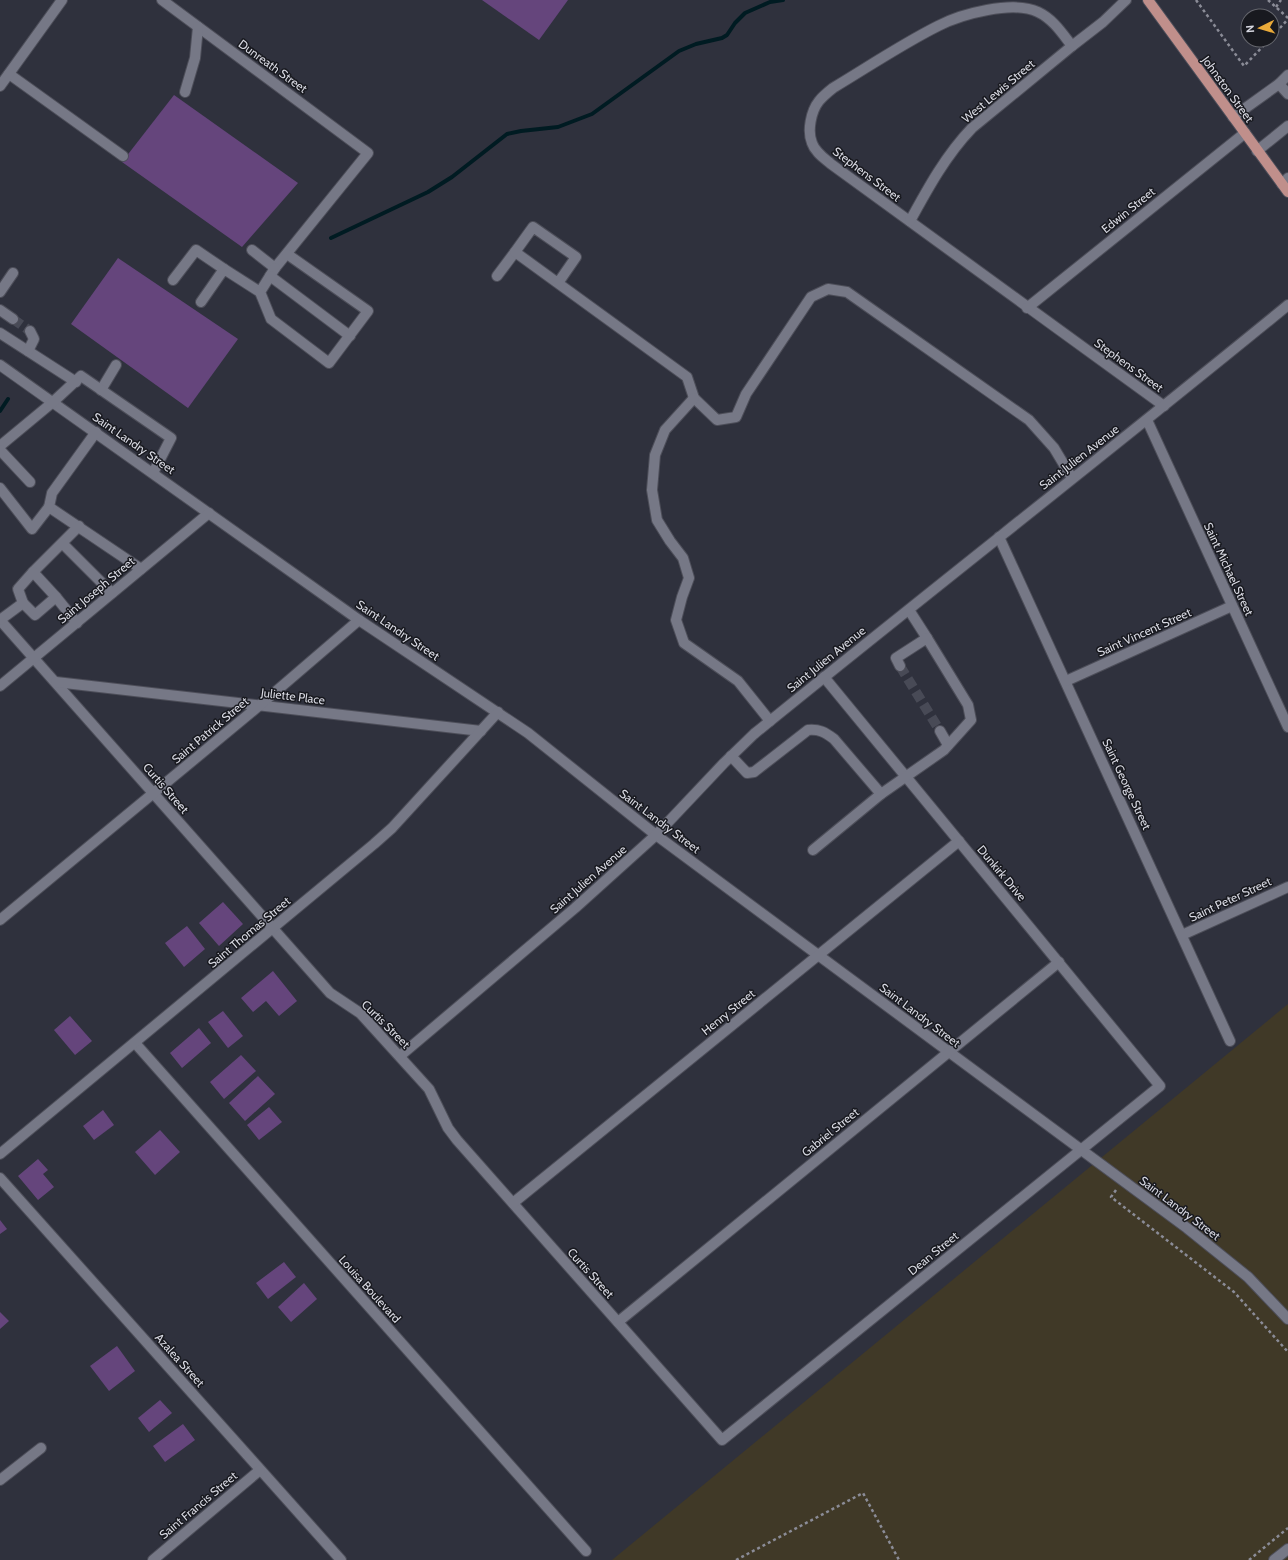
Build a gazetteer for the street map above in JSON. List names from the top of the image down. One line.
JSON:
{"streets":{"main road":["Johnston Street"],"street":["Dunreath Street","West Lewis Street","Stephens Street","Edwin Street","Saint Landry Street","Saint Julien Avenue","Saint Michael Street","Saint Joseph Street","Saint Vincent Street","Juliette Place","Saint Patrick Street","Saint George Street","Curtis Street","Dunkirk Drive","Saint Peter Street","Saint Thomas Street","Henry Street","Gabriel Street","Dean Street","Louisa Boulevard","Azalea Street","Saint Francis Street"]},"crossings":[["Johnston Street","Edwin Street"],["West Lewis Street","Stephens Street"],["Stephens Street","Edwin Street"],["Stephens Street","Saint Julien Avenue"],["Saint Landry Street","Saint Julien Avenue"],["Saint Landry Street","Saint Joseph Street"],["Saint Landry Street","Saint Patrick Street"],["Saint Landry Street","Saint Thomas Street"],["Saint Landry Street","Henry Street"],["Saint Landry Street","Gabriel Street"],["Saint Landry Street","Dean Street"],["Saint Julien Avenue","Saint Michael Street"],["Saint Julien Avenue","Saint George Street"],["Saint Julien Avenue","Curtis Street"],["Saint Julien Avenue","Dunkirk Drive"],["Saint Michael Street","Saint Vincent Street"],["Saint Joseph Street","Curtis Street"],["Saint Vincent Street","Saint George Street"],["Juliette Place","Saint Patrick Street"],["Juliette Place","Curtis Street"],["Juliette Place","Saint Thomas Street"],["Saint Patrick Street","Curtis Street"],["Saint George Street","Saint Peter Street"],["Curtis Street","Saint Thomas Street"],["Curtis Street","Henry Street"],["Curtis Street","Gabriel Street"],["Curtis Street","Dean Street"],["Dunkirk Drive","Henry Street"],["Dunkirk Drive","Gabriel Street"],["Dunkirk Drive","Dean Street"],["Saint Thomas Street","Louisa Boulevard"],["Azalea Street","Saint Francis Street"]],"north":"left"}
